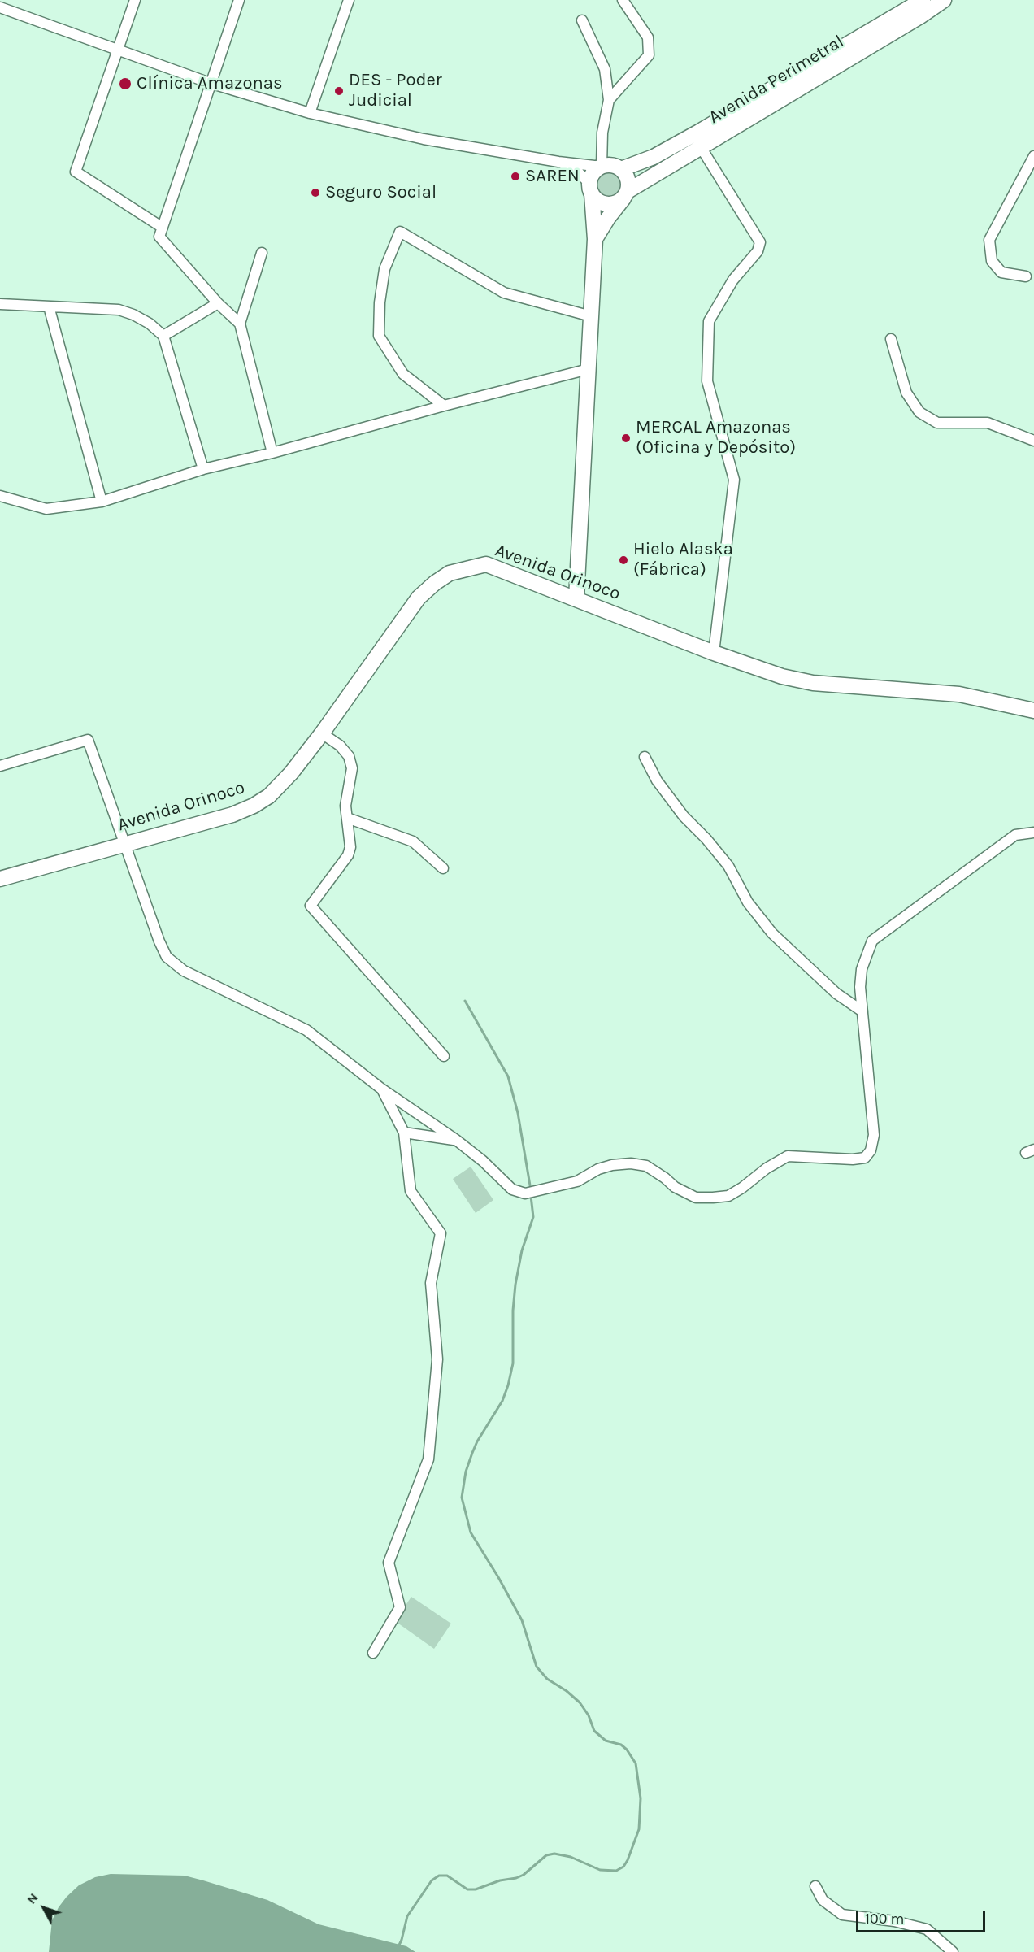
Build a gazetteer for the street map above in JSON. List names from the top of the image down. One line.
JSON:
{"streets":{"main road":["Avenida Perimetral","Avenida Orinoco"]},"places":["Clínica Amazonas","DES - Poder Judicial","SAREN","Seguro Social","MERCAL Amazonas (Oficina y Depósito)","Hielo Alaska (Fábrica)"],"scale_bar":"100 m","north":"top left"}
